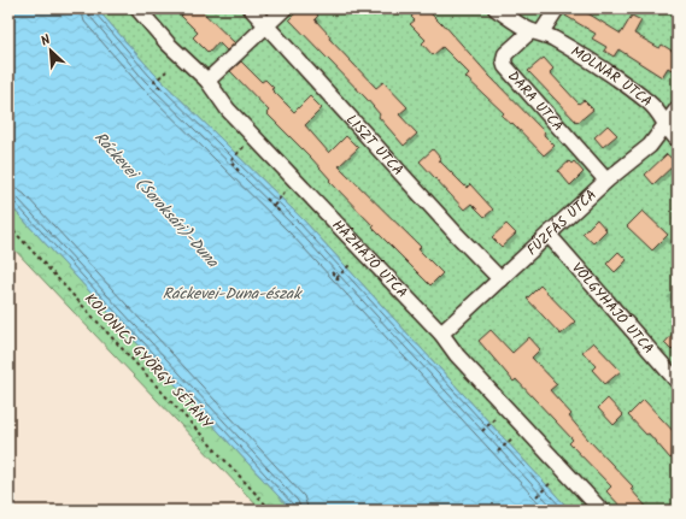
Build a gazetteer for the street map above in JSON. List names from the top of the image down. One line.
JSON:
{"streets":{"street":["MOLNÁR UTCA","DARA UTCA","LISZT UTCA","FŰZFÁS UTCA","HÁZHAJÓ UTCA","VÖLGYHAJÓ UTCA"],"path":["KOLONICS GYÖRGY SÉTÁNY"]},"crossings":[["MOLNÁR UTCA","DARA UTCA"],["MOLNÁR UTCA","FŰZFÁS UTCA"],["DARA UTCA","FŰZFÁS UTCA"],["LISZT UTCA","FŰZFÁS UTCA"],["FŰZFÁS UTCA","HÁZHAJÓ UTCA"],["FŰZFÁS UTCA","VÖLGYHAJÓ UTCA"]],"water":["Ráckevei (Soroksári)-Duna","Ráckevei-Duna-észak"],"north":"top left"}
